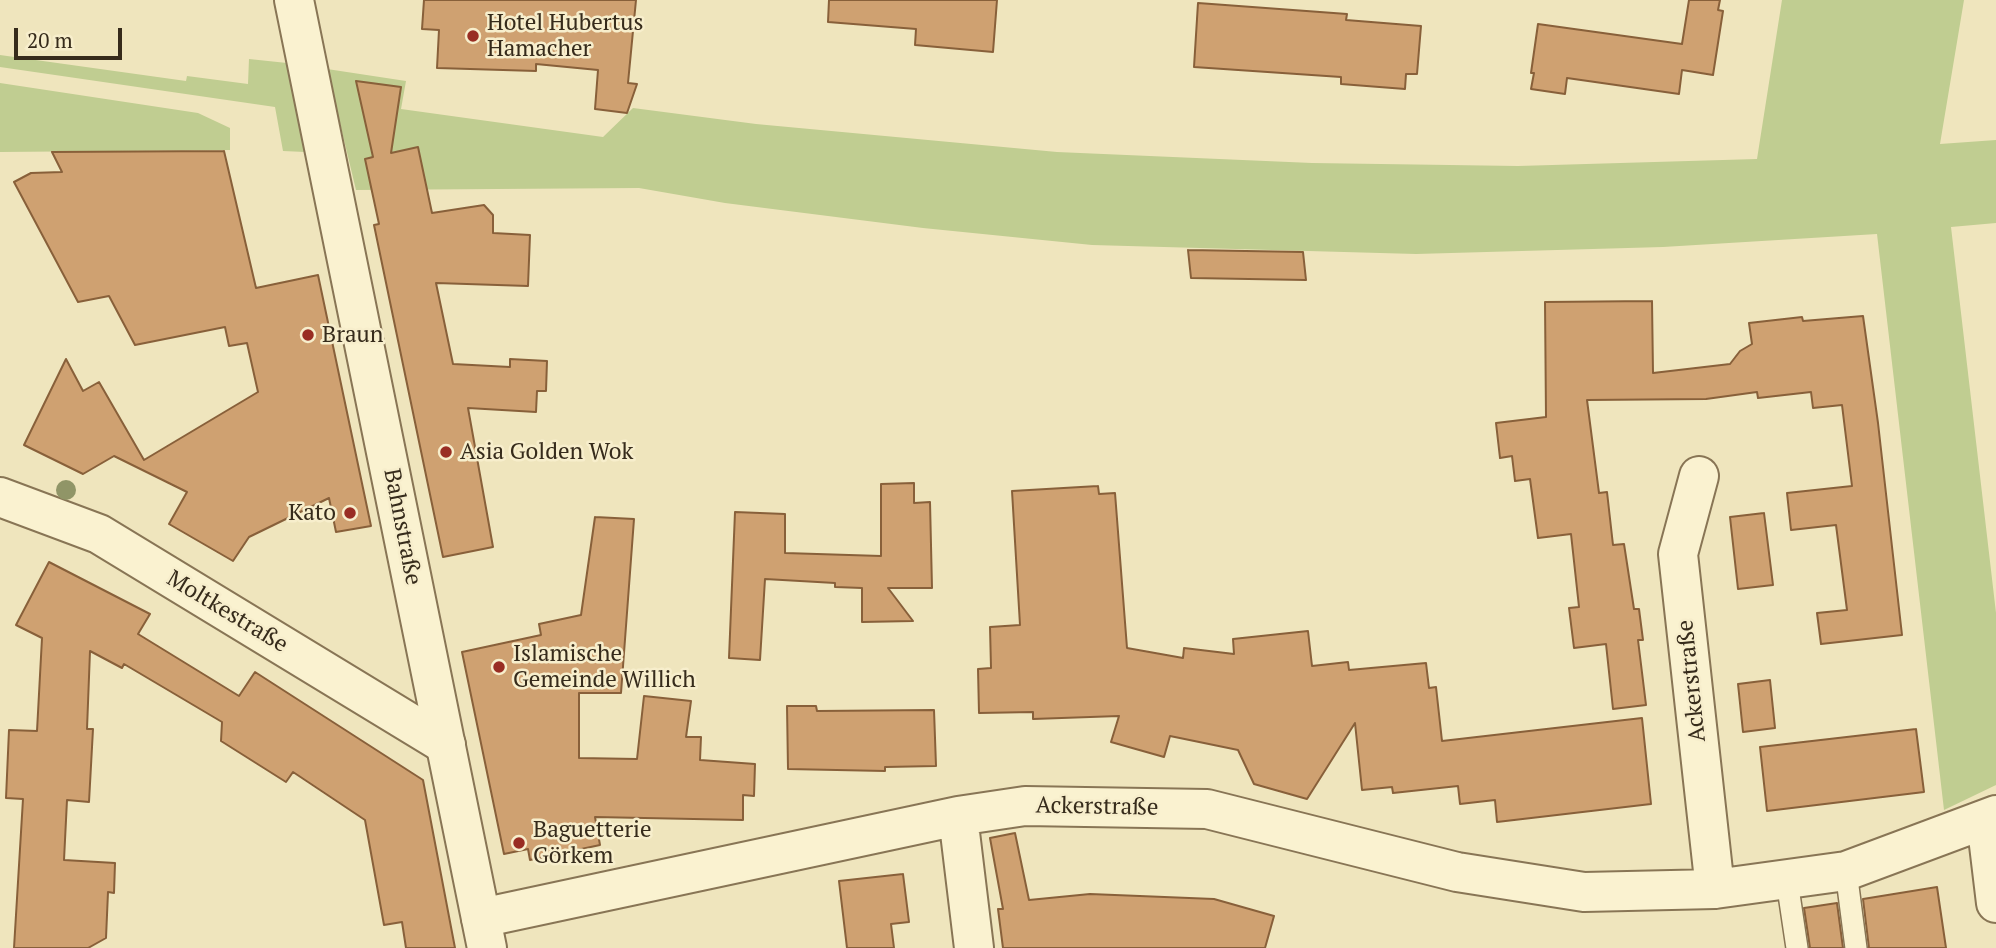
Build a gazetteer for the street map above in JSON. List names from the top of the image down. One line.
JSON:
{"streets":{"street":["Bahnstraße","Moltkestraße","Ackerstraße"]},"crossings":[["Bahnstraße","Moltkestraße"],["Bahnstraße","Ackerstraße"]],"places":["Hotel Hubertus Hamacher","Braun","Asia Golden Wok","Kato","Islamische Gemeinde Willich","Baguetterie Görkem"],"scale_bar":"20 m"}
